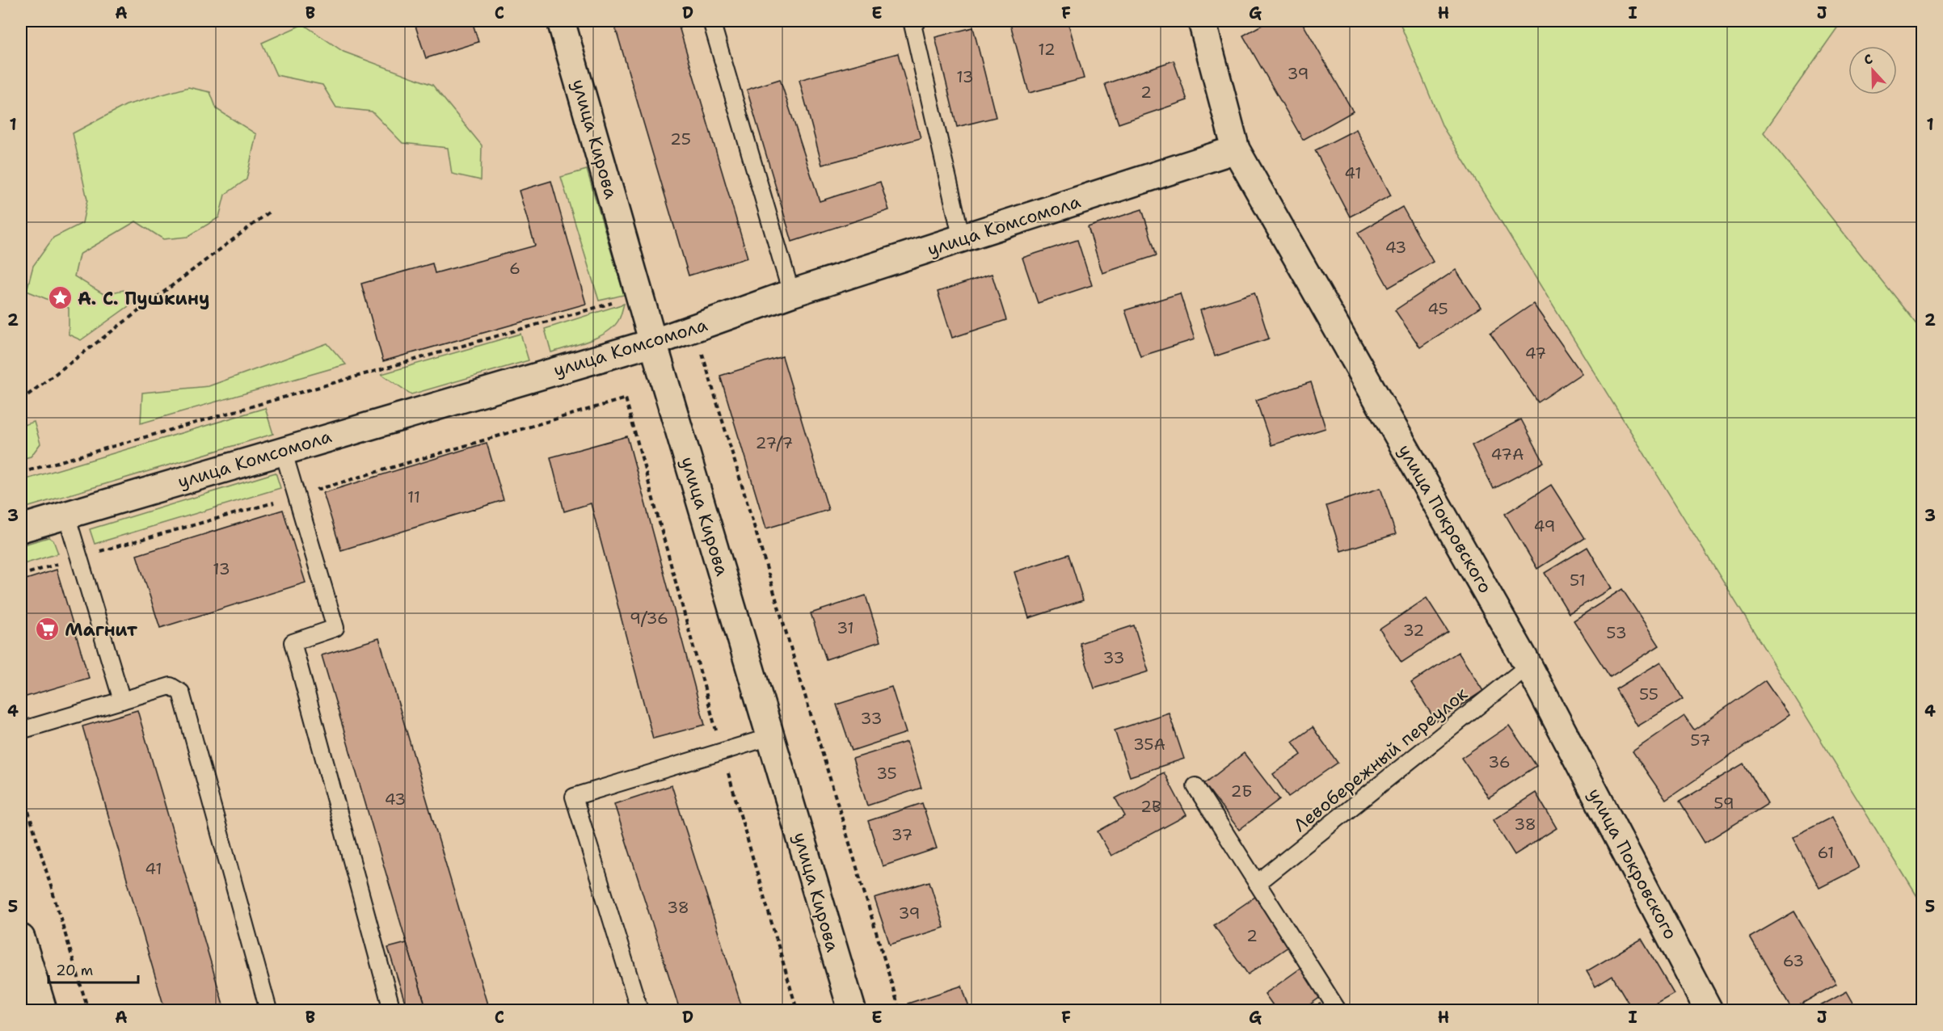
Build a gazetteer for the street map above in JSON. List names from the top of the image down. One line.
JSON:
{"streets":{"street":["улица Кирова","улица Комсомола","улица Покровского"],"lane":["Левобережный переулок"]},"crossings":[["улица Кирова","улица Комсомола"],["улица Комсомола","улица Покровского"],["улица Покровского","Левобережный переулок"]],"places":{"place":["А. С. Пушкину"],"supermarket":["Магнит"]},"house_numbers":["12","39","13","2","25","41","43","6","45","47","27/7","47А","11","49","13","51","9/36","31","32","53","33","55","33","57","35А","36","35","2Б","43","59","2В","38","37","61","41","38","39","2","63"],"scale_bar":"20 m","north":"top","grid":{"columns":["A","B","C","D","E","F","G","H","I","J"],"rows":["1","2","3","4","5"]}}
